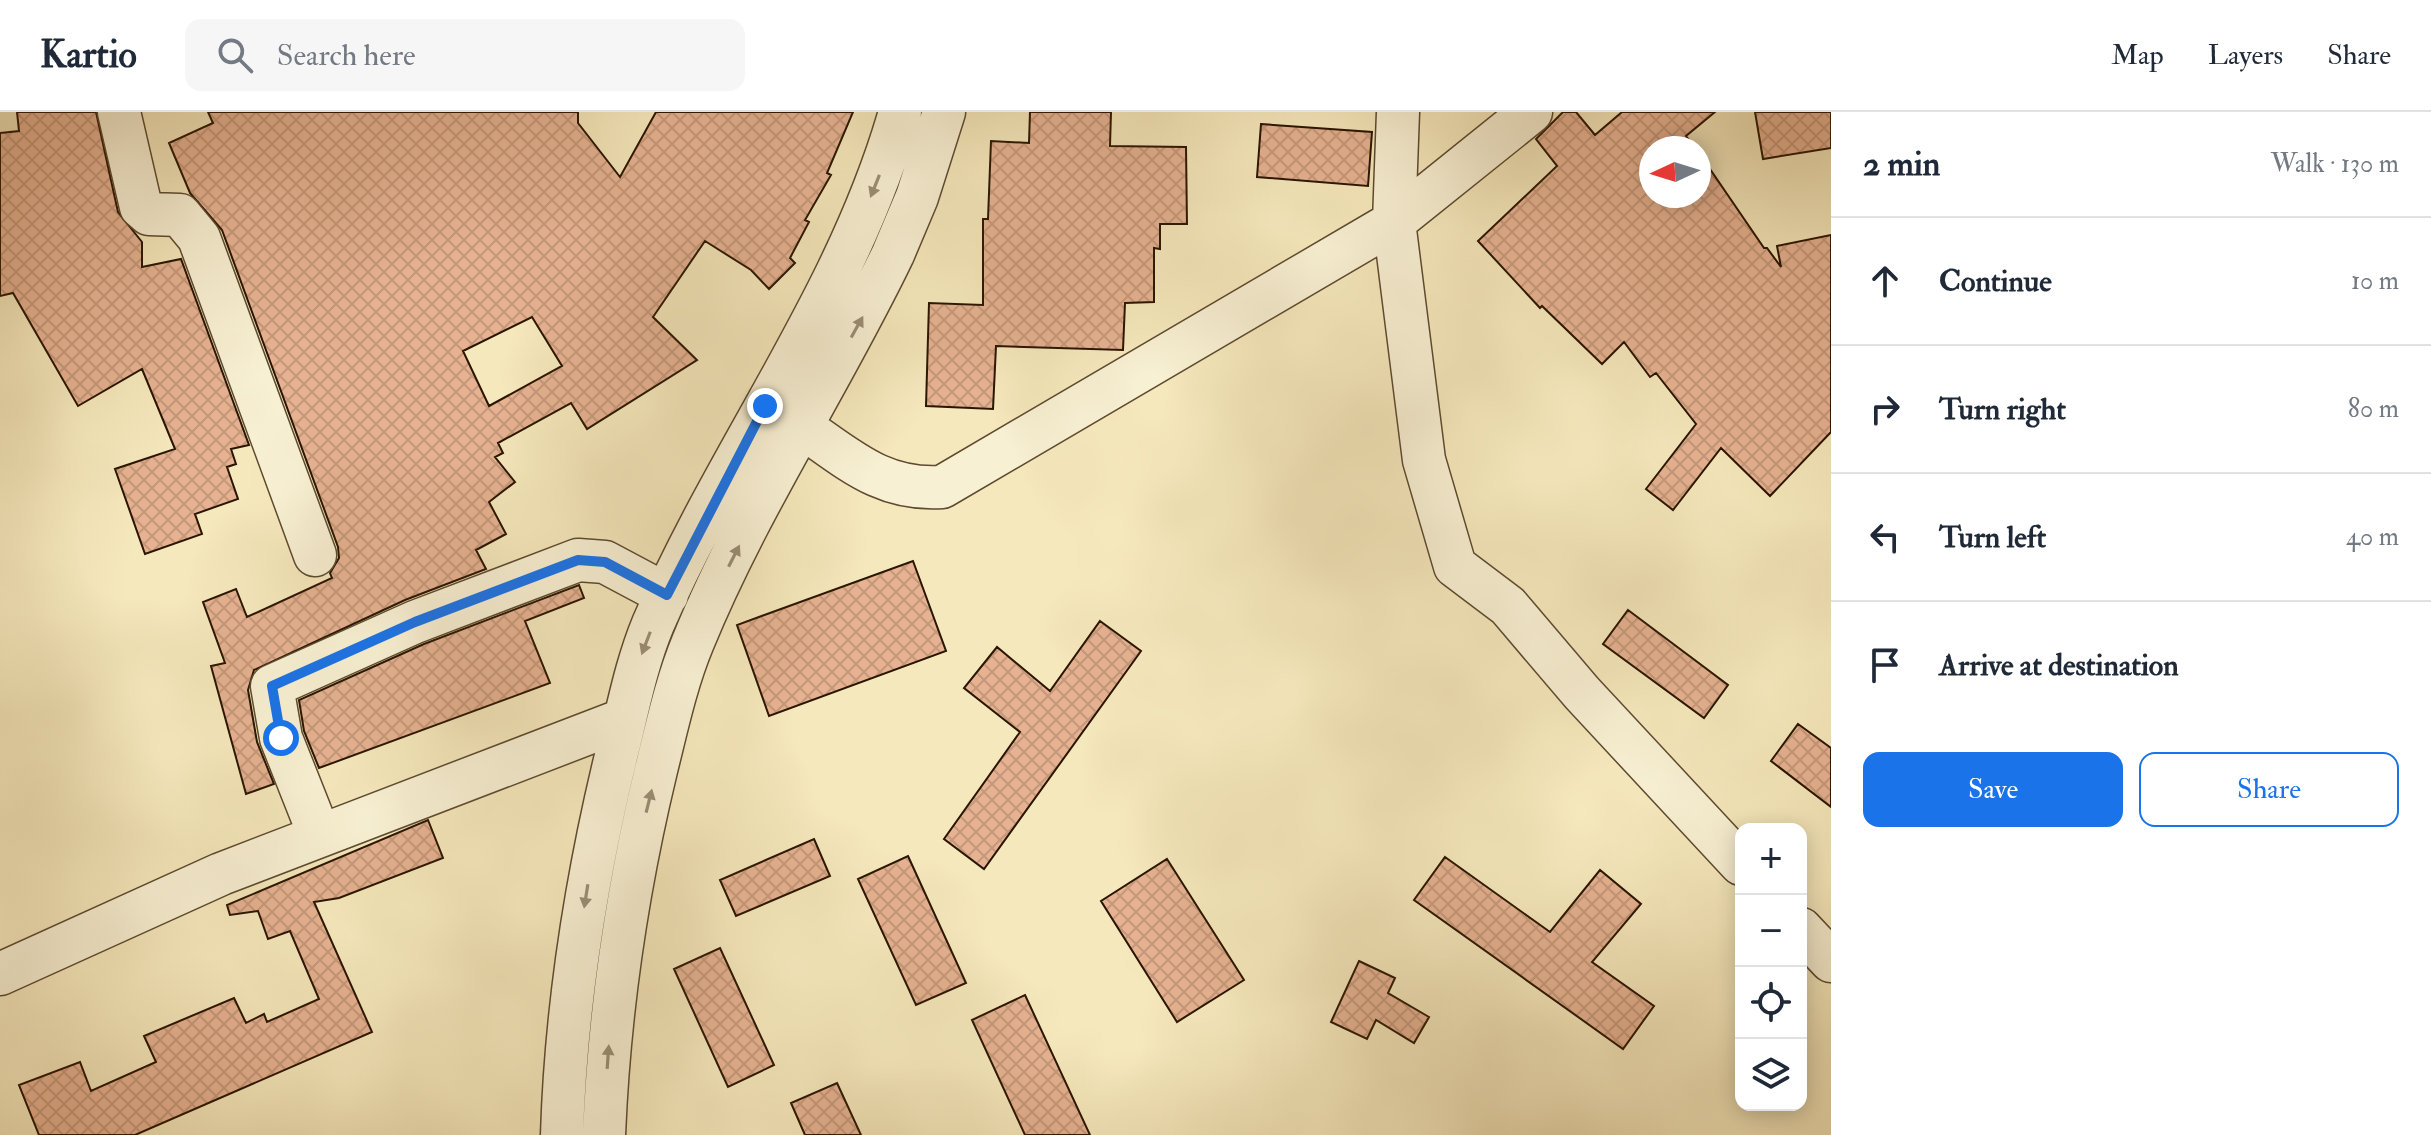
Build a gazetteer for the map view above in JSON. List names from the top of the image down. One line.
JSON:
{"north":"left","page":{"header":"Kartio","search":"Search here","nav":["Map","Layers","Share"],"heading":["2 min","Walk · 130 m"],"list":[["Continue","10 m"],["Turn right","80 m"],["Turn left","40 m"],"Arrive at destination"],"buttons":["Save","Share"],"map_buttons":["+","−"]}}
